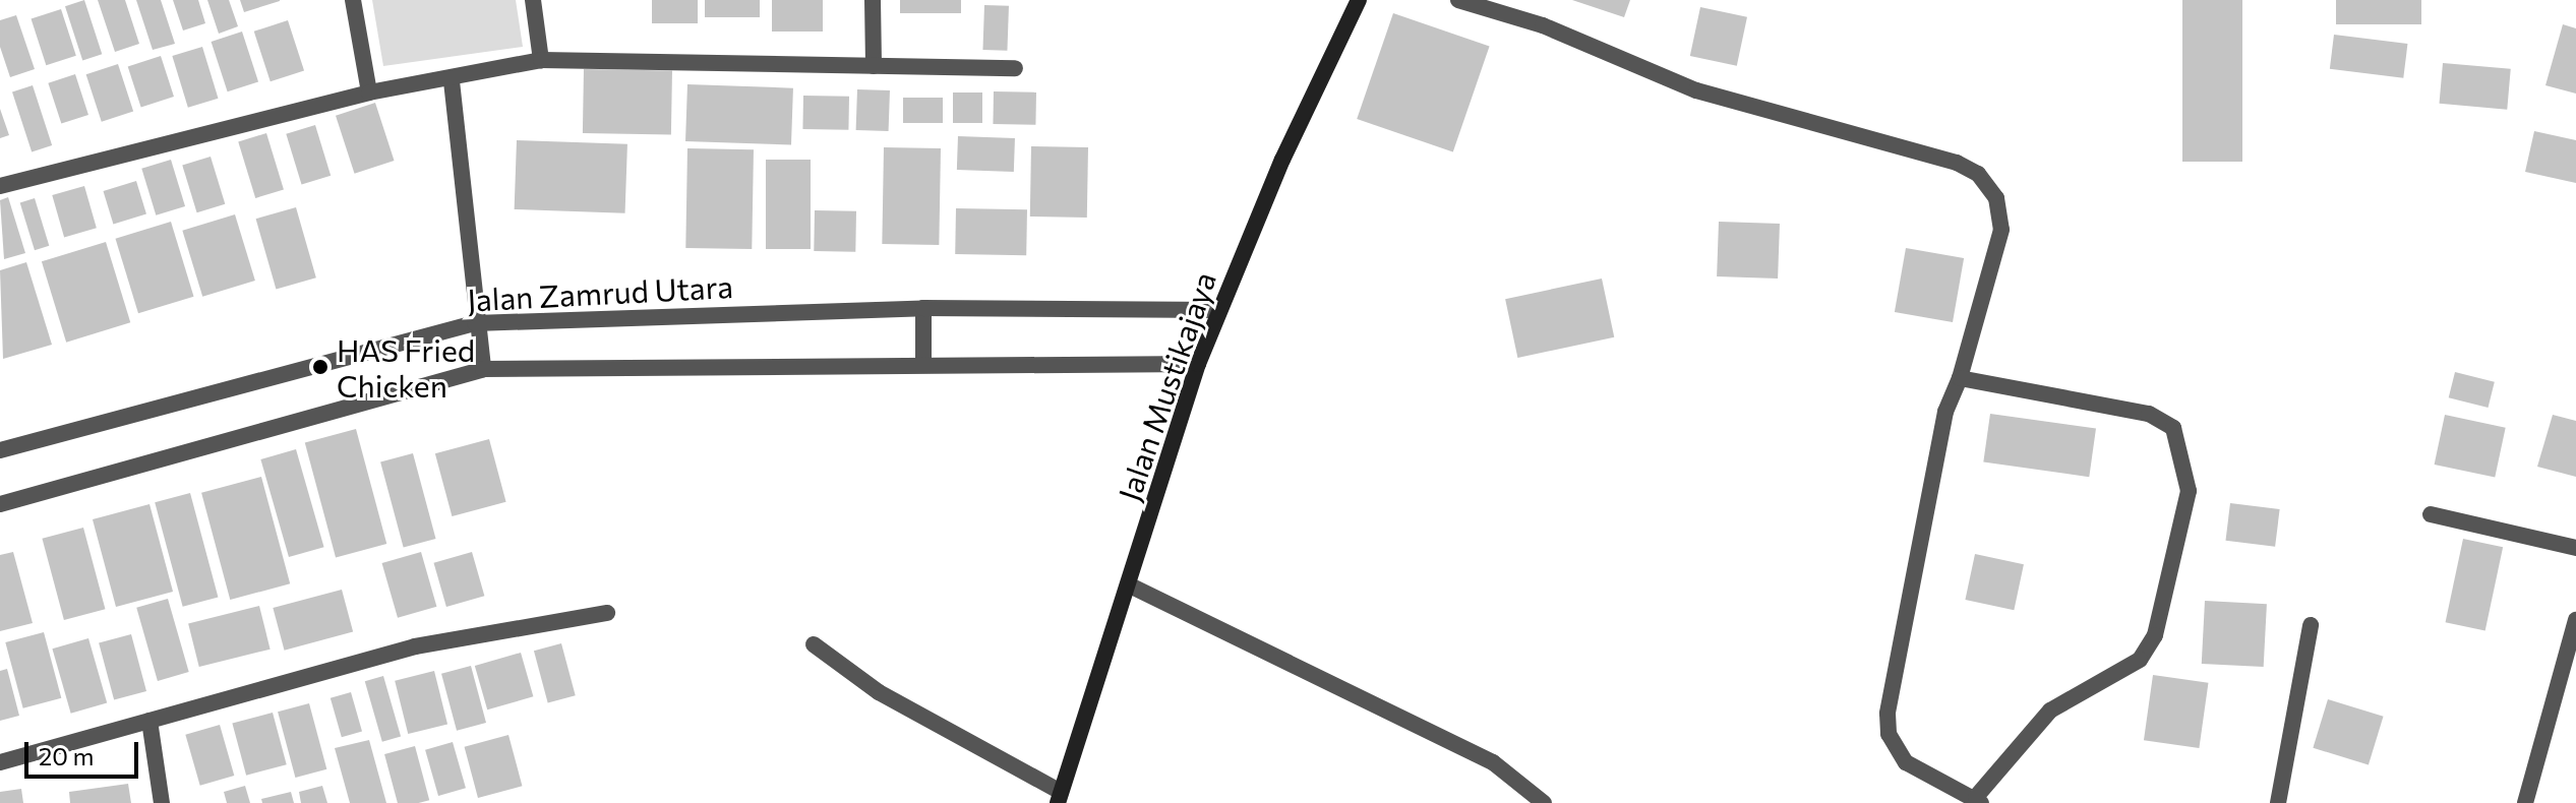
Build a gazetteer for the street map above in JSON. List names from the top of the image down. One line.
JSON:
{"streets":{"main road":["Jalan Mustikajaya"],"street":["Jalan Zamrud Utara"]},"crossings":[["Jalan Zamrud Utara","Jalan Mustikajaya"]],"places":["HAS Fried Chicken"],"scale_bar":"20 m"}
